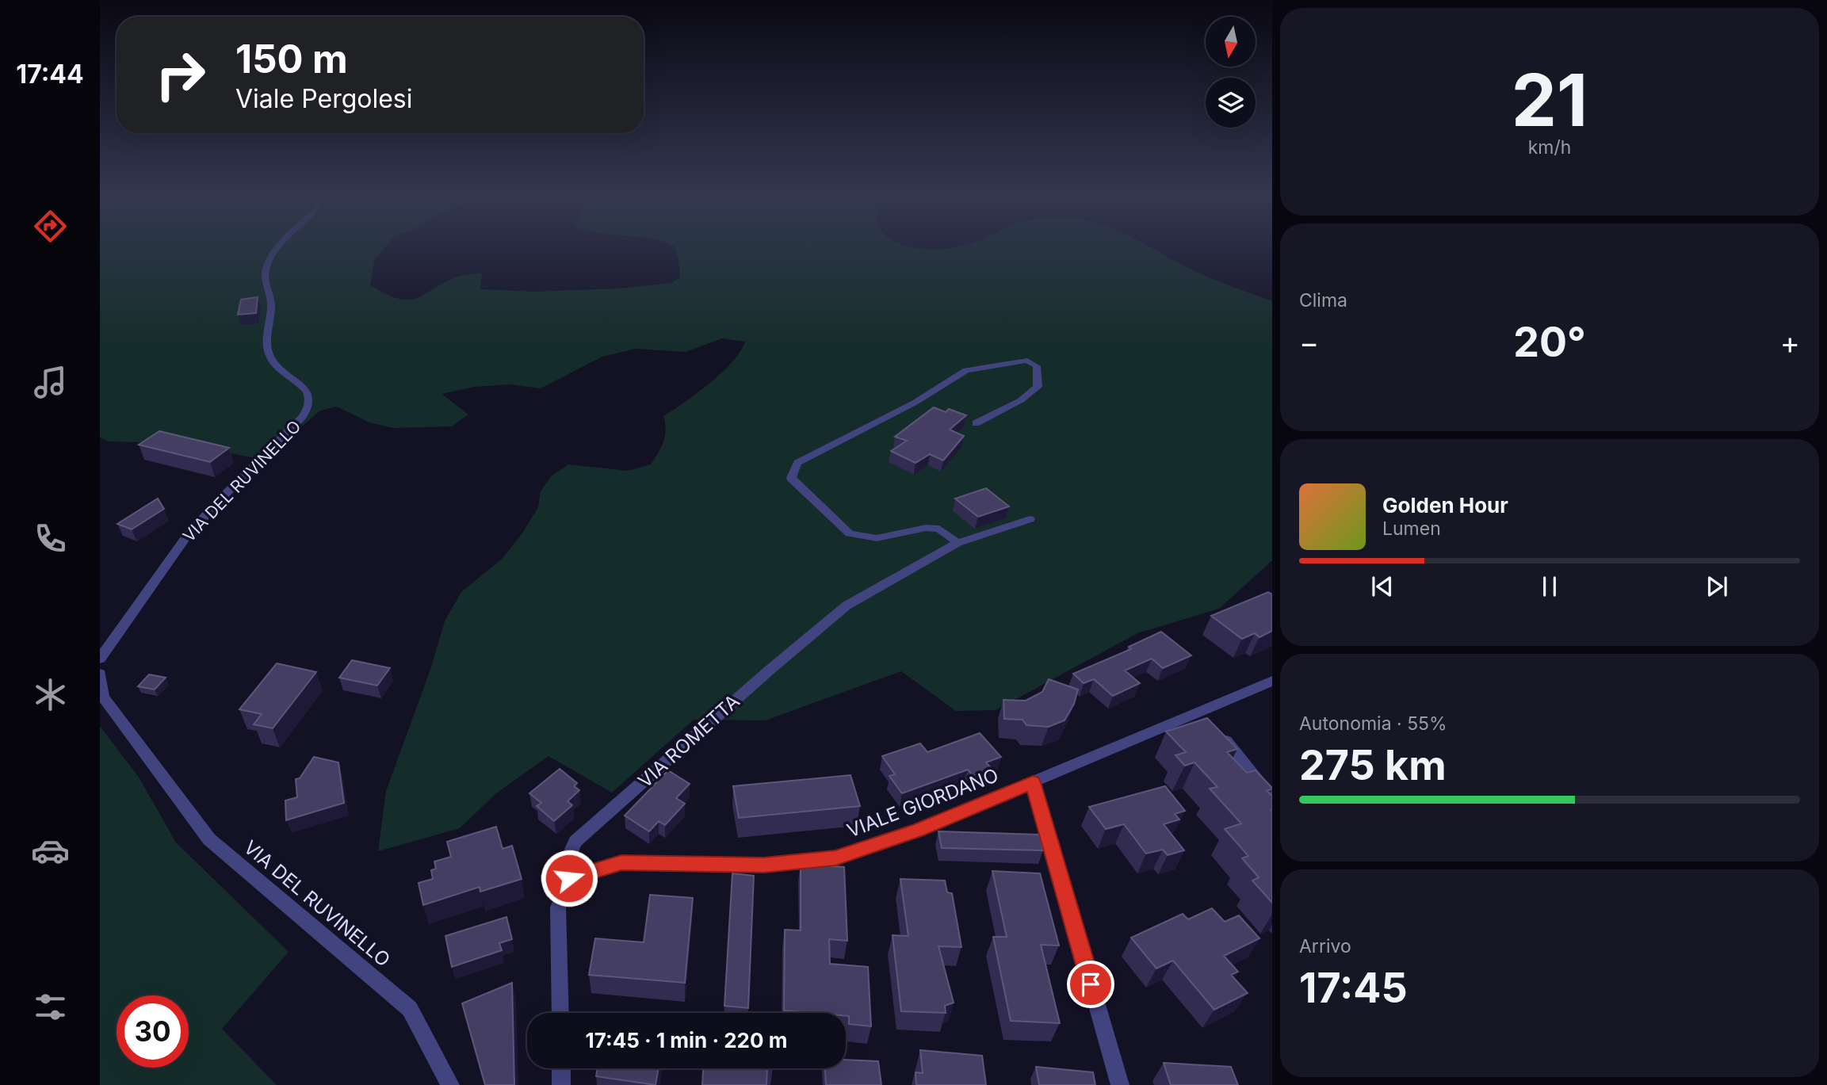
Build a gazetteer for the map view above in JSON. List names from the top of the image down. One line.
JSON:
{"streets":{"street":["VIA DEL RUVINELLO","VIA ROMETTA","VIALE GIORDANO"]},"crossings":[["VIA ROMETTA","VIALE GIORDANO"]],"north":"bottom","page":{"tabs":"17:44","tile":[["21","km/h"],"Clima",["Autonomia · 55%","275 km"],["Arrivo","17:45"]],"turn":["150 m","Viale Pergolesi"],"heat":["−","20°","+"],"song":["Golden Hour","Lumen"],"limit":"30","trip":"17:45 · 1 min · 220 m"}}
